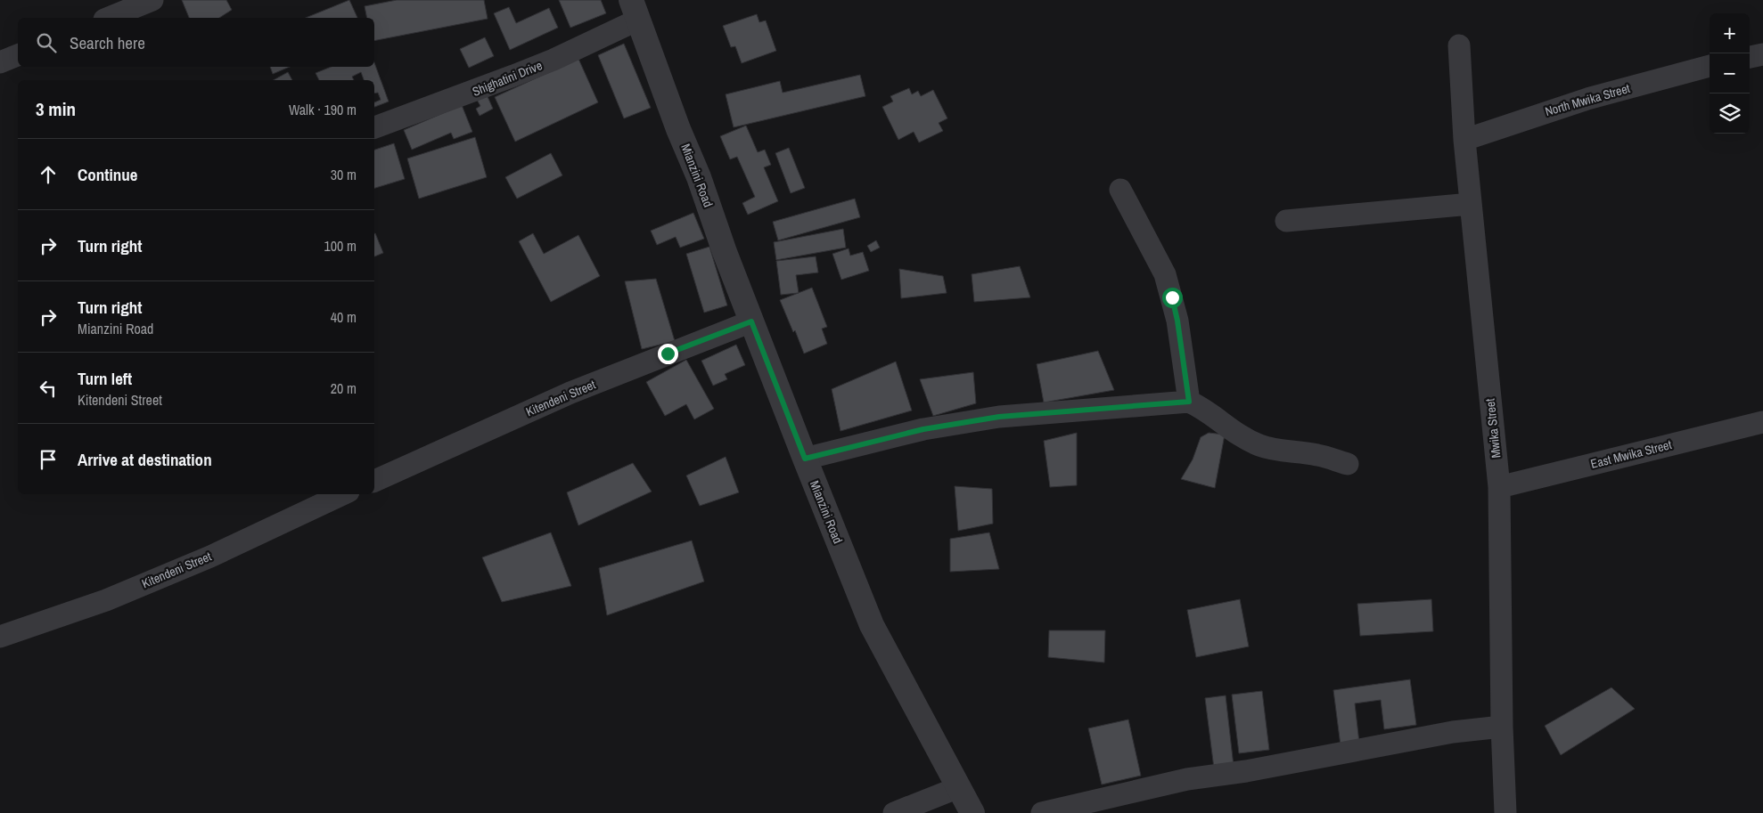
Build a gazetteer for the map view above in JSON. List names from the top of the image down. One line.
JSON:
{"streets":{"street":["Shighatini Drive","North Mwika Street","Mianzini Road","Kitendeni Street","Mwika Street","East Mwika Street"]},"crossings":[["Shighatini Drive","Mianzini Road"],["North Mwika Street","Mwika Street"],["Mianzini Road","Kitendeni Street"],["Mwika Street","East Mwika Street"]],"page":{"map_buttons":["+","−"],"search":"Search here","heading":["3 min","Walk · 190 m"],"list":[["Continue","30 m"],["Turn right","100 m"],["Turn right","Mianzini Road","40 m"],["Turn left","Kitendeni Street","20 m"],"Arrive at destination"]}}
